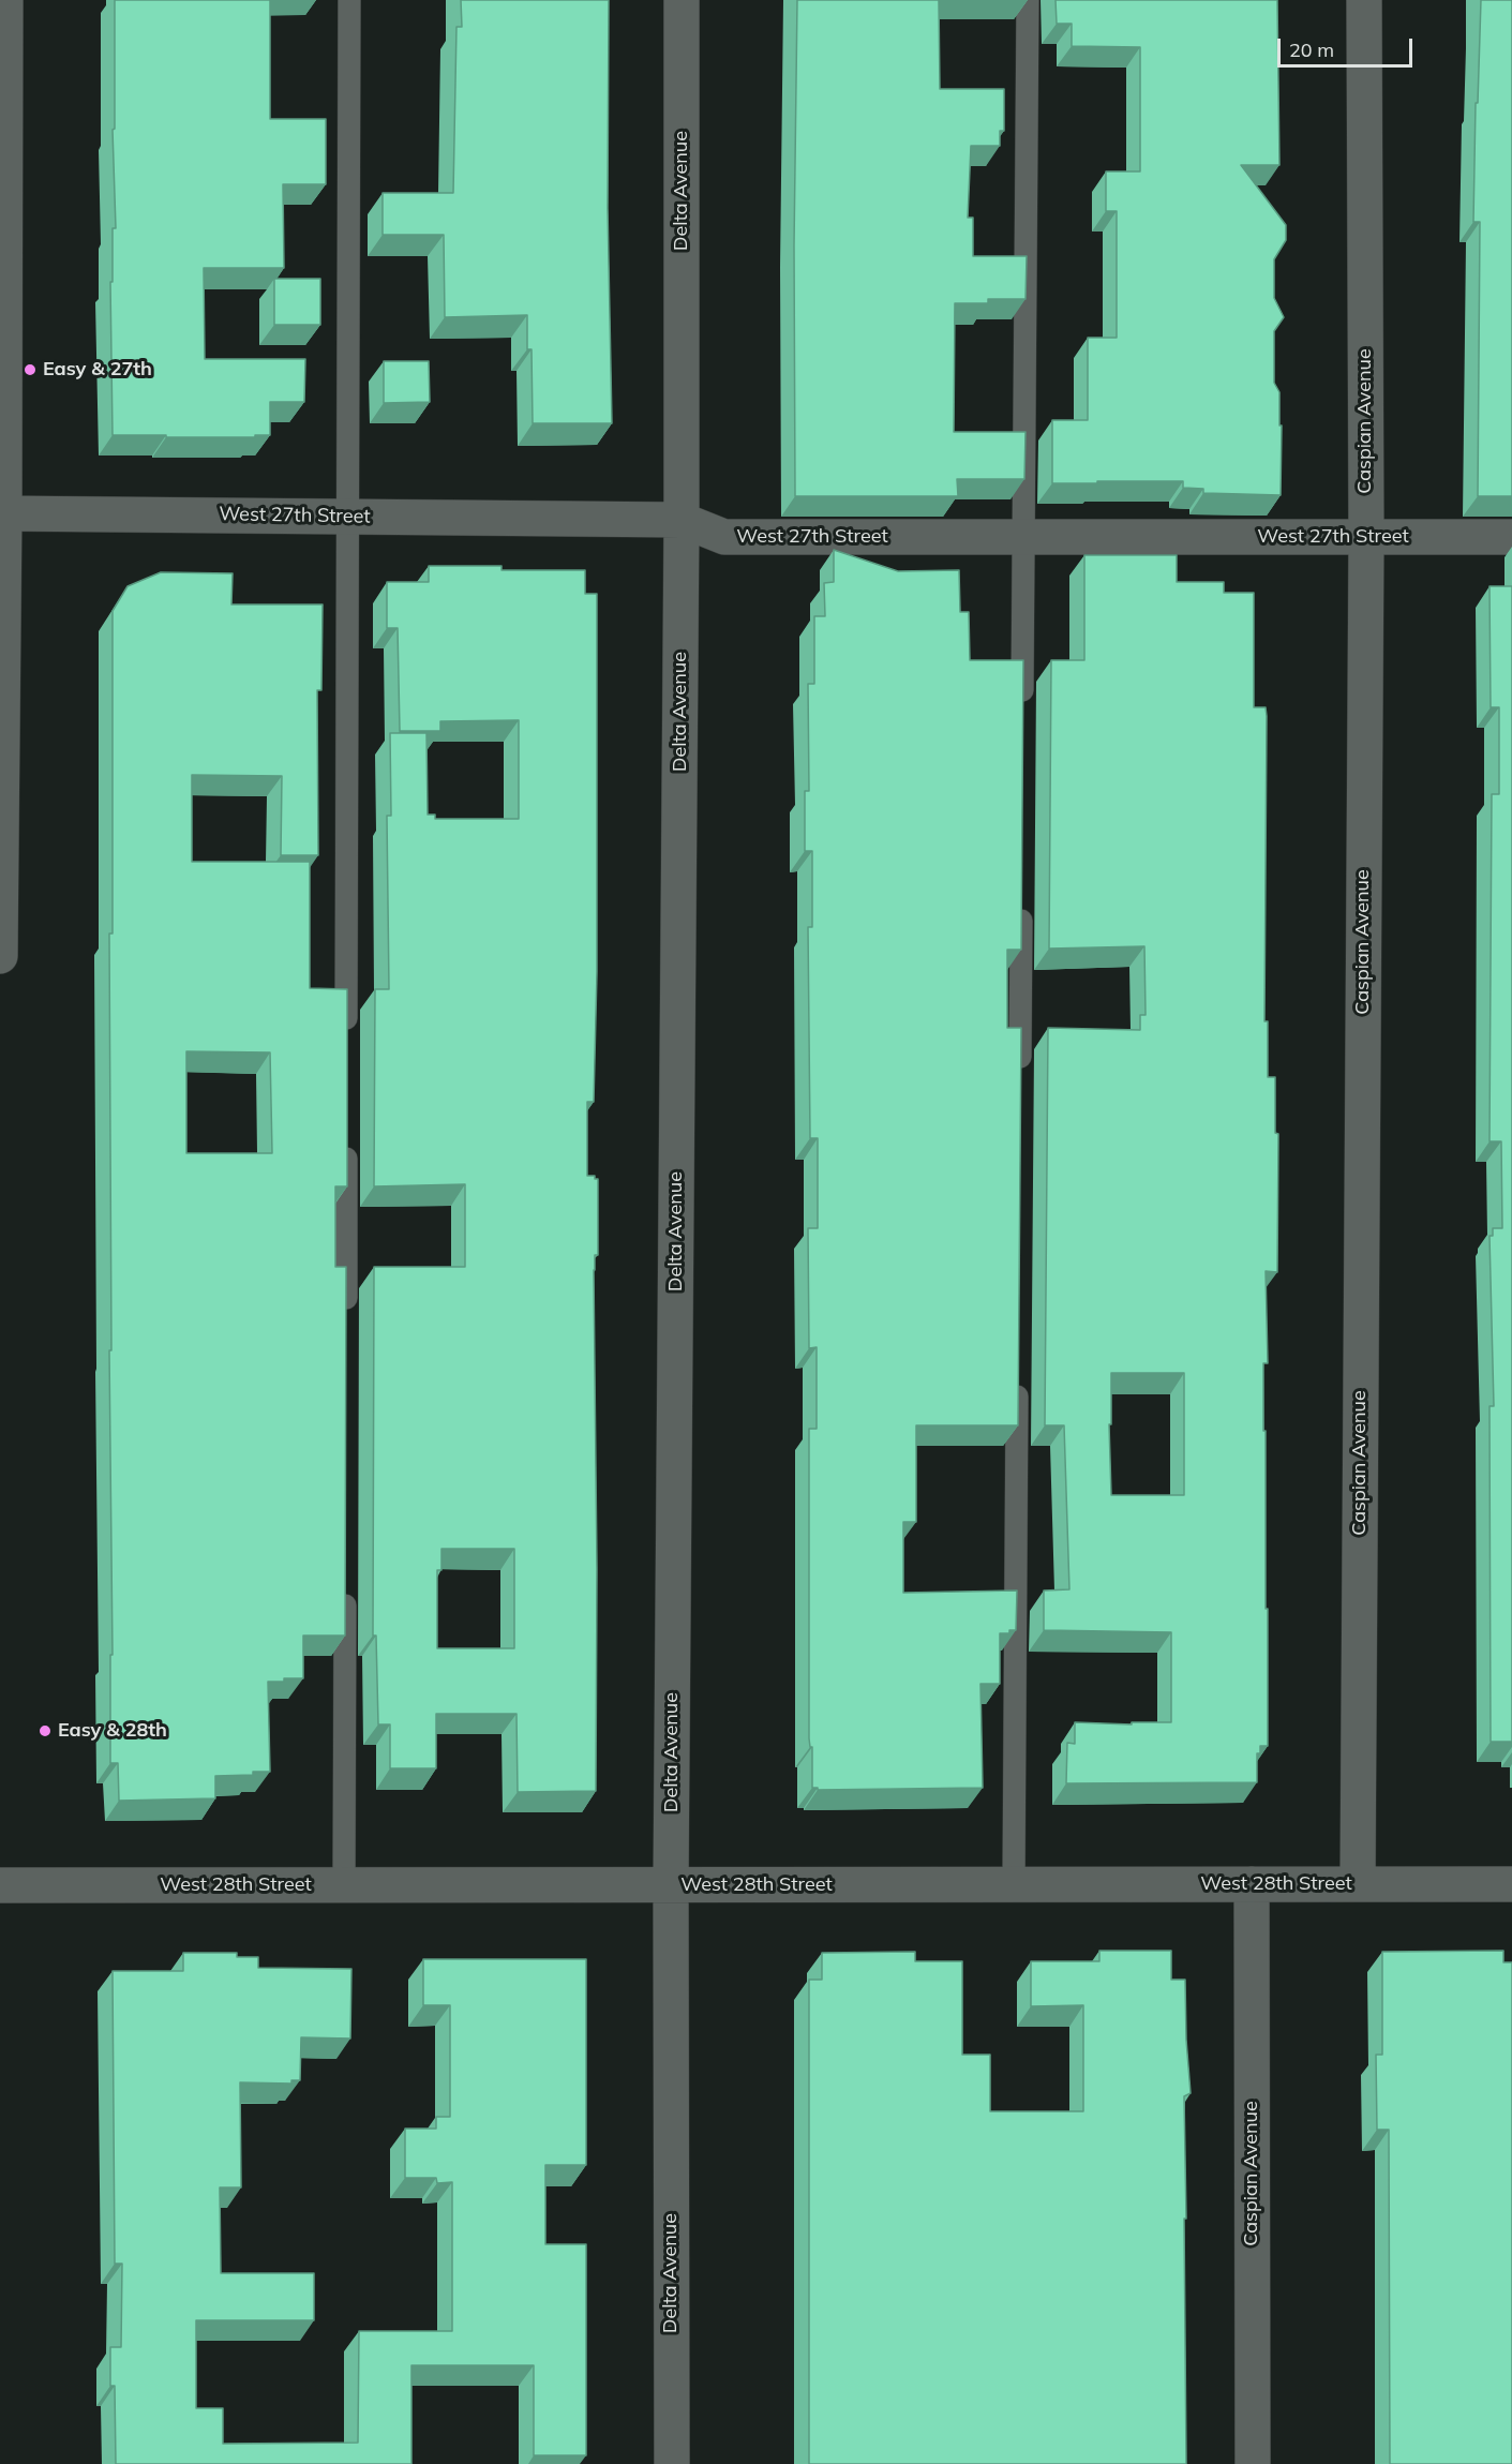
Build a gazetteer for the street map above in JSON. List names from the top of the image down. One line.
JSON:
{"streets":{"street":["Delta Avenue","Caspian Avenue","West 27th Street","West 28th Street"]},"crossings":[["Delta Avenue","West 27th Street"],["Delta Avenue","West 28th Street"],["Caspian Avenue","West 27th Street"],["Caspian Avenue","West 28th Street"]],"places":["Easy & 27th","Easy & 28th"],"scale_bar":"20 m"}
